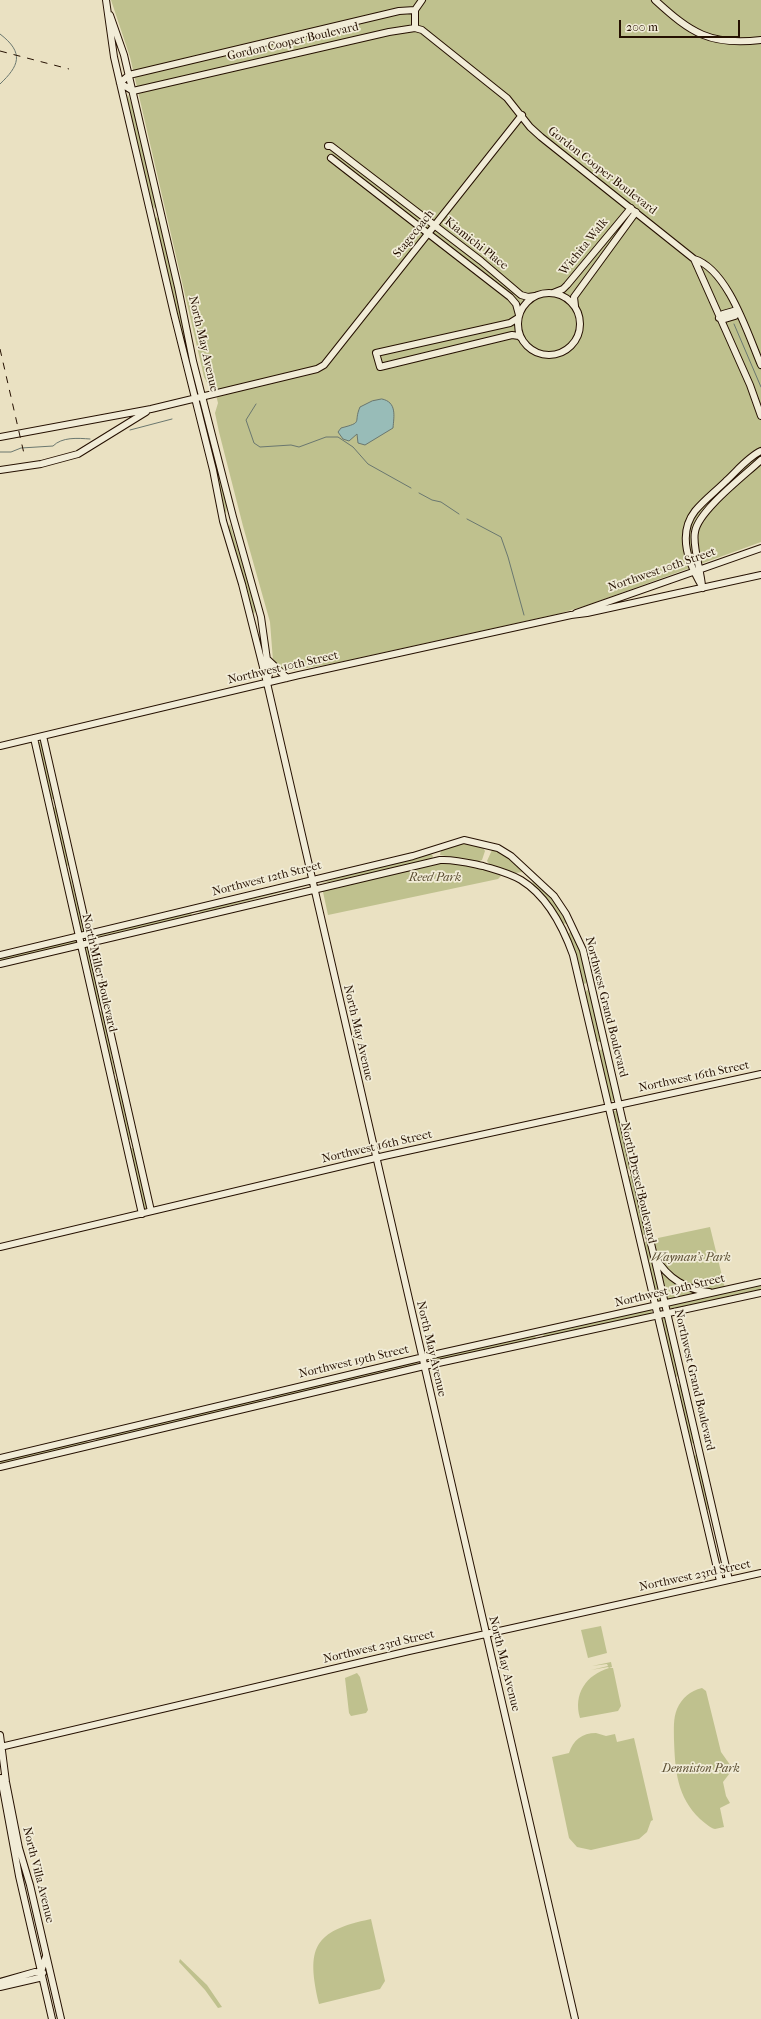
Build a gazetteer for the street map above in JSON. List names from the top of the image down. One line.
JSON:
{"streets":{"street":["Gordon Cooper Boulevard","Stagecoach","Kiamichi Place","Wichita Walk","North May Avenue","Northwest 10th Street","Northwest 12th Street","North Miller Boulevard","Northwest Grand Boulevard","Northwest 16th Street","North Drexel Boulevard","Northwest 19th Street","Northwest 23rd Street","North Villa Avenue"]},"crossings":[["Gordon Cooper Boulevard","Stagecoach"],["Gordon Cooper Boulevard","Wichita Walk"],["Gordon Cooper Boulevard","North May Avenue"],["Stagecoach","Kiamichi Place"],["Stagecoach","North May Avenue"],["Kiamichi Place","Wichita Walk"],["North May Avenue","Northwest 10th Street"],["North May Avenue","Northwest 12th Street"],["North May Avenue","Northwest 16th Street"],["North May Avenue","Northwest 19th Street"],["North May Avenue","Northwest 23rd Street"],["Northwest 10th Street","North Miller Boulevard"],["Northwest 12th Street","North Miller Boulevard"],["Northwest 12th Street","Northwest Grand Boulevard"],["Northwest 12th Street","North Drexel Boulevard"],["North Miller Boulevard","Northwest 16th Street"],["Northwest Grand Boulevard","Northwest 16th Street"],["Northwest Grand Boulevard","Northwest 19th Street"],["Northwest Grand Boulevard","Northwest 23rd Street"],["Northwest 16th Street","North Drexel Boulevard"],["North Drexel Boulevard","Northwest 19th Street"],["North Drexel Boulevard","Northwest 23rd Street"],["Northwest 23rd Street","North Villa Avenue"]],"parks":["Reed Park","Wayman's Park","Denniston Park"],"scale_bar":"200 m"}
